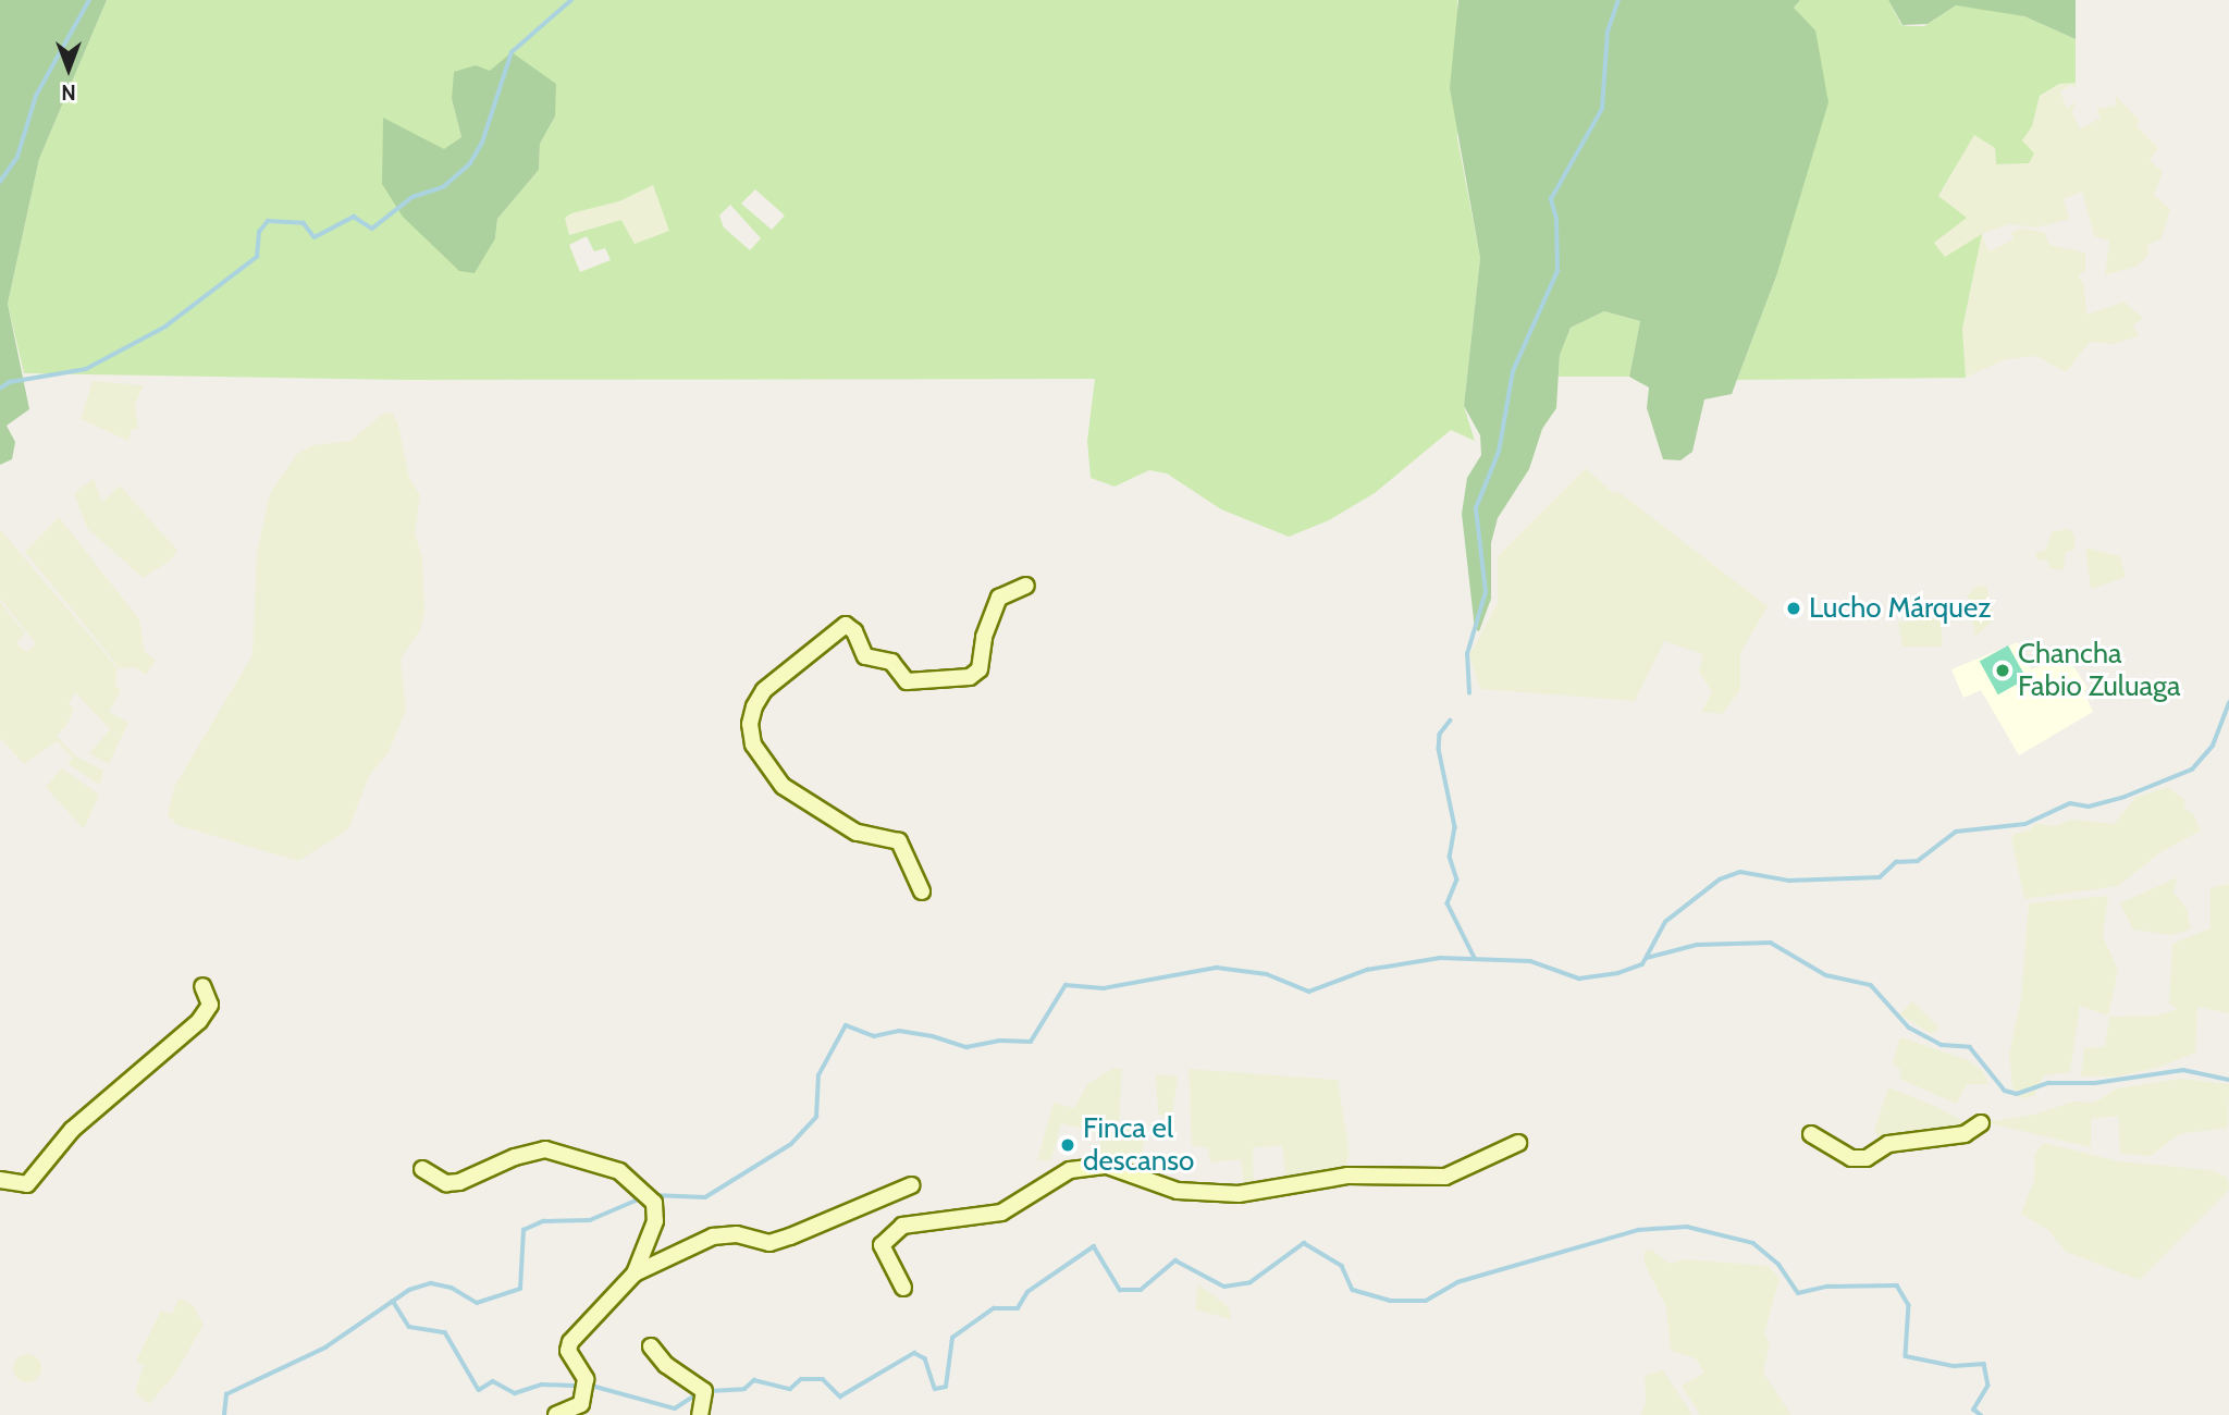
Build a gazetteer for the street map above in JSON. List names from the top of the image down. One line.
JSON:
{"places":["Lucho Márquez","Chancha Fabio Zuluaga","Finca el descanso"],"north":"bottom"}
